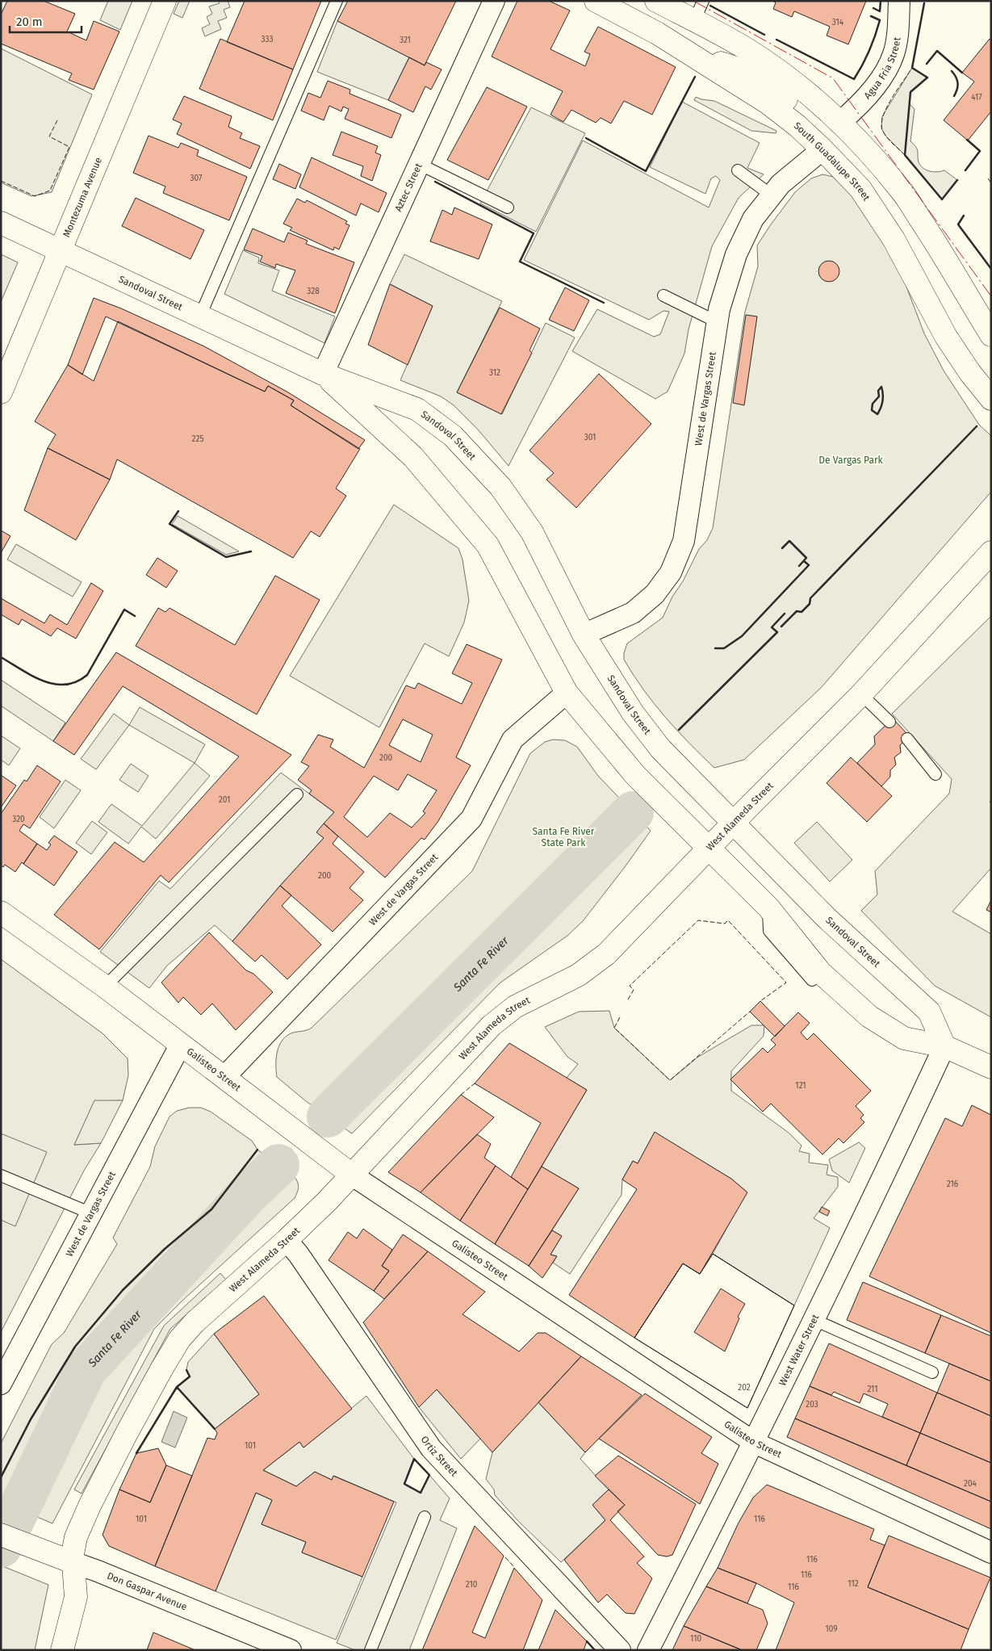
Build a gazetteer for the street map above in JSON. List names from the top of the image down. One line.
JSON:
{"streets":{"street":["Agua Fria Street","South Guadalupe Street","Aztec Street","Montezuma Avenue","Sandoval Street","West de Vargas Street","West Alameda Street","Galisteo Street","West Water Street","Ortiz Street","Don Gaspar Avenue"]},"crossings":[["South Guadalupe Street","West de Vargas Street"],["Aztec Street","Sandoval Street"],["Montezuma Avenue","Sandoval Street"],["Sandoval Street","West de Vargas Street"],["Sandoval Street","West Alameda Street"],["Sandoval Street","West Water Street"],["West de Vargas Street","Galisteo Street"],["West Alameda Street","Galisteo Street"],["West Alameda Street","Ortiz Street"],["West Alameda Street","Don Gaspar Avenue"],["Galisteo Street","West Water Street"]],"water":["Santa Fe River"],"parks":["De Vargas Park","Santa Fe River State Park"],"house_numbers":["314","333","321","417","307","328","312","301","225","200","201","320","200","121","216","202","211","203","101","204","101","116","116","116","112","210","116","109","110"],"scale_bar":"20 m"}
